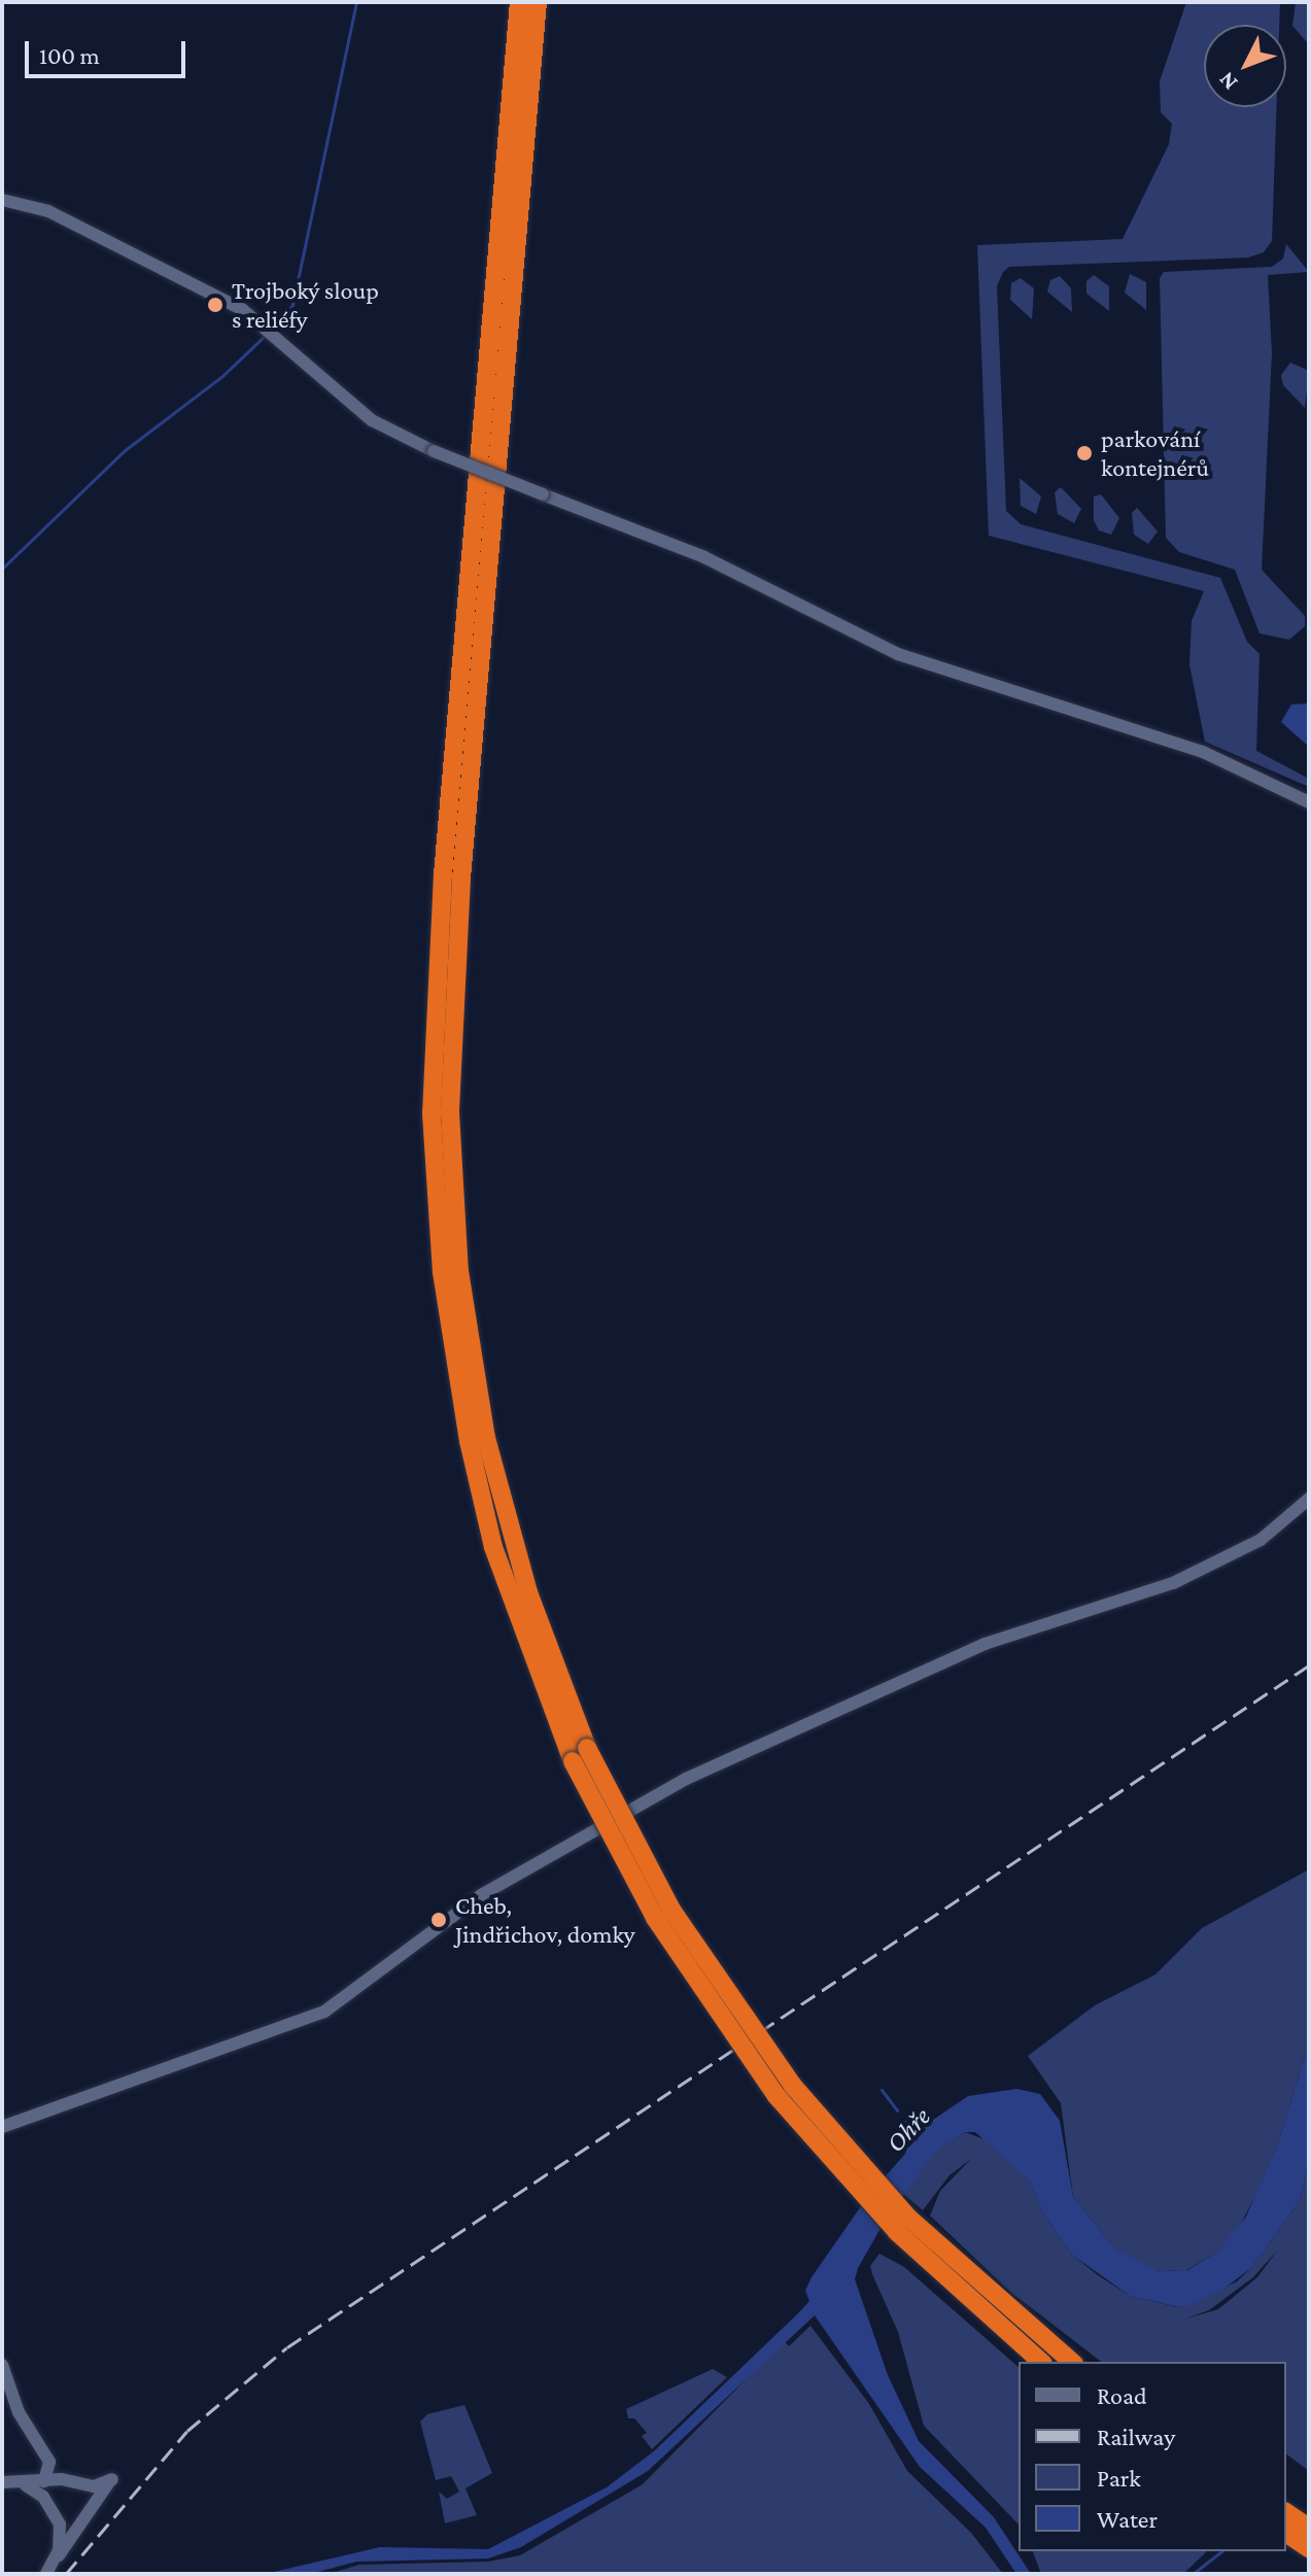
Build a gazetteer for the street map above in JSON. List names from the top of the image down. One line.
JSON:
{"water":["Ohře"],"places":["Trojboký sloup s reliéfy","parkování kontejnérů","Cheb, Jindřichov, domky"],"legend":["Road","Railway","Park","Water"],"scale_bar":"100 m","north":"bottom left"}
